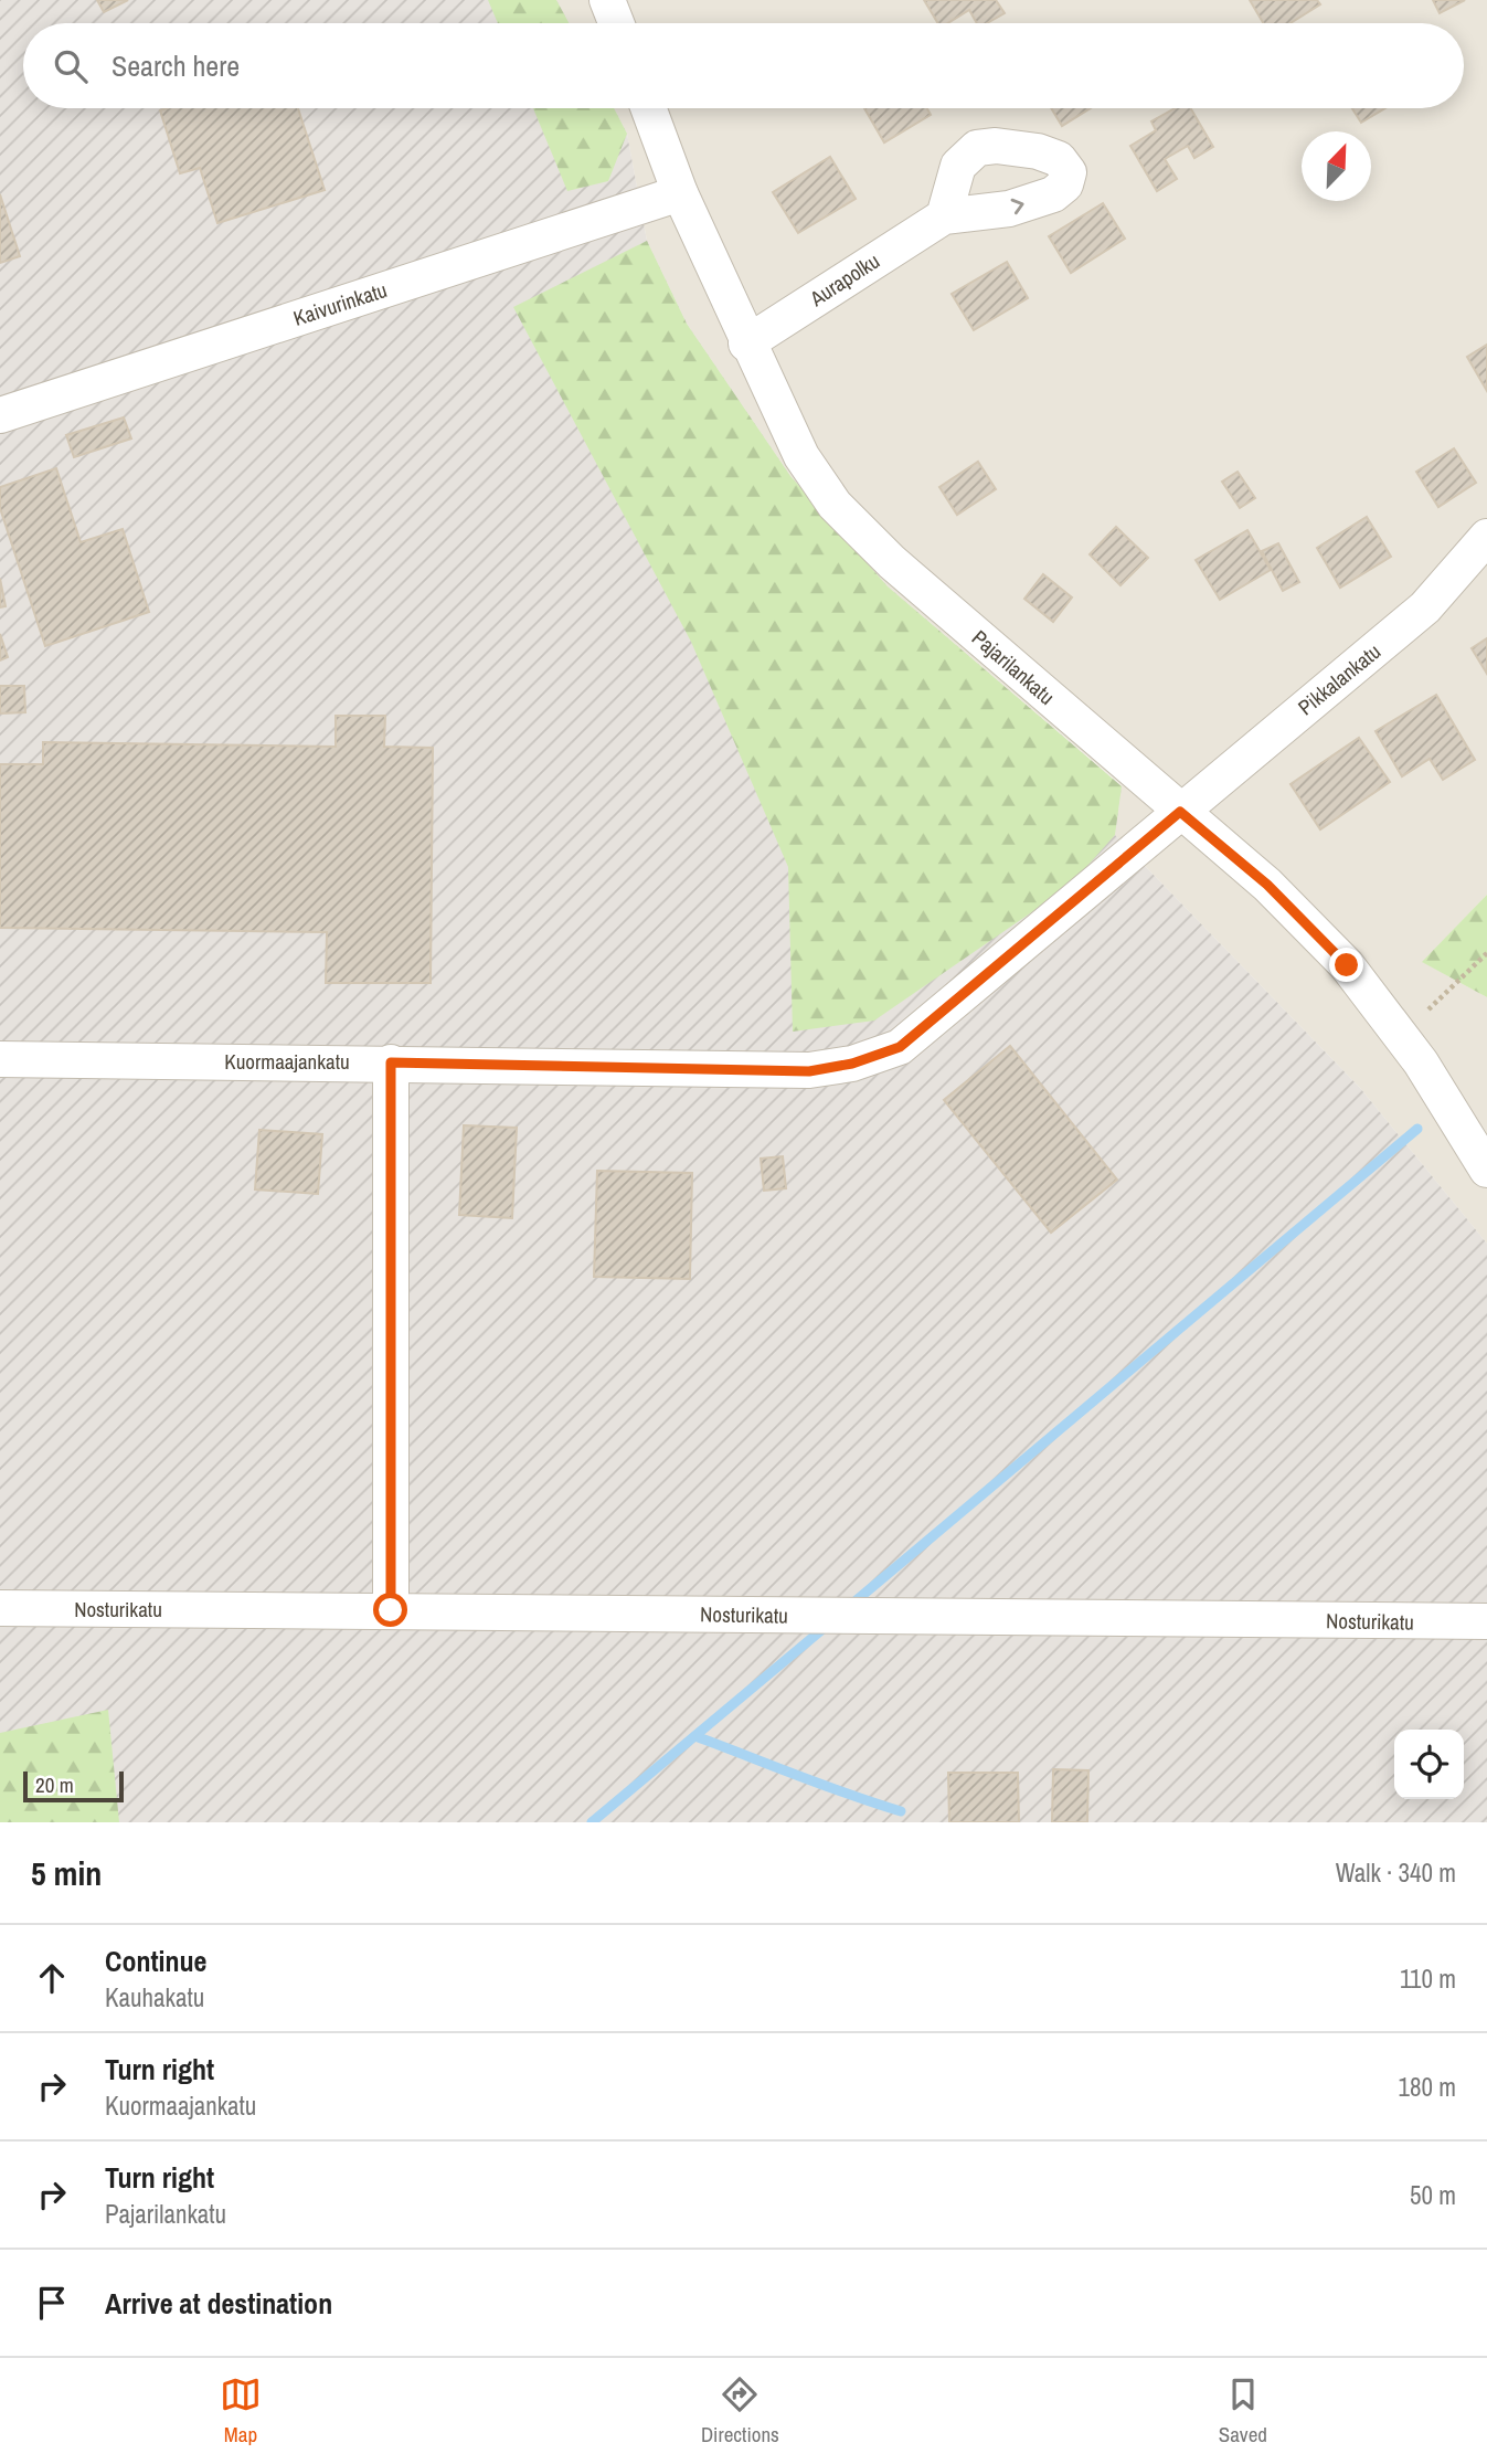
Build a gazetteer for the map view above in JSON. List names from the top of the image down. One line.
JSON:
{"streets":{"street":["Aurapolku","Kaivurinkatu","Pajarilankatu","Pikkalankatu","Kuormaajankatu","Nosturikatu"]},"crossings":[["Aurapolku","Pajarilankatu"],["Kaivurinkatu","Pajarilankatu"],["Pajarilankatu","Pikkalankatu"],["Pajarilankatu","Kuormaajankatu"],["Pikkalankatu","Kuormaajankatu"]],"scale_bar":"20 m","north":"top right","page":{"search":"Search here","scale":"20 m","heading":["5 min","Walk · 340 m"],"list":[["Continue","Kauhakatu","110 m"],["Turn right","Kuormaajankatu","180 m"],["Turn right","Pajarilankatu","50 m"],"Arrive at destination"],"nav":["Map","Directions","Saved"]}}
